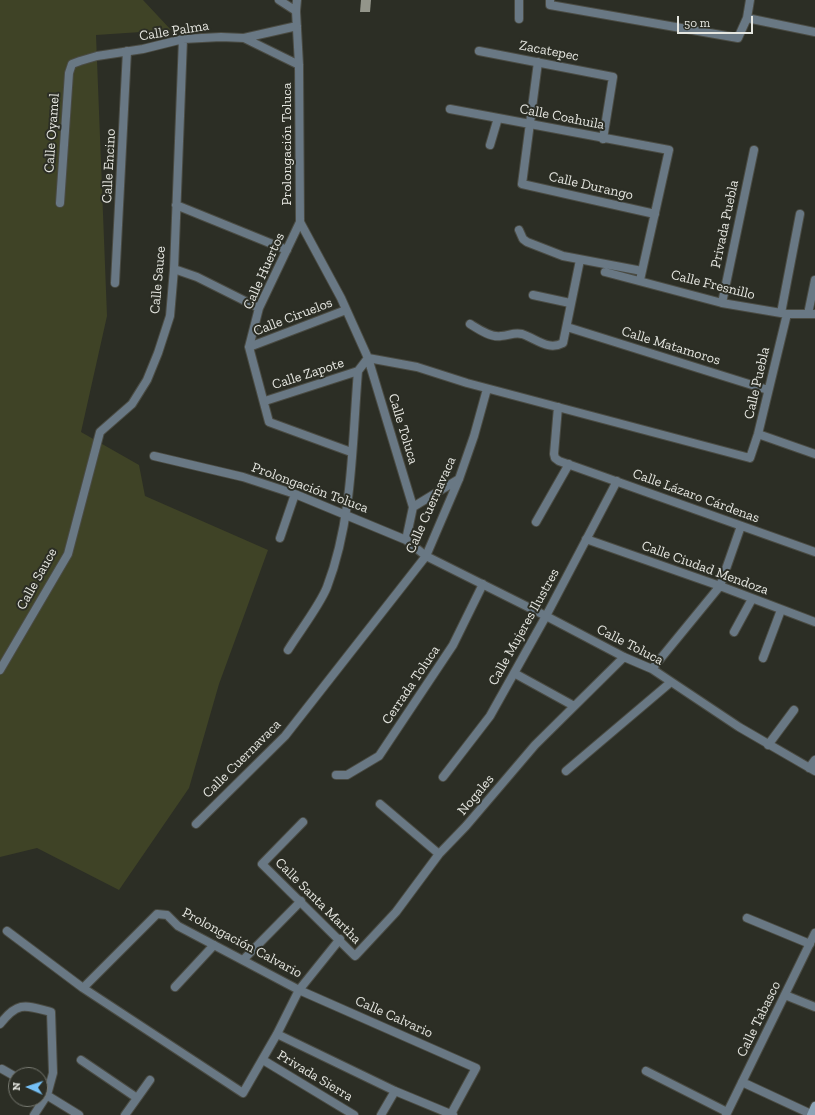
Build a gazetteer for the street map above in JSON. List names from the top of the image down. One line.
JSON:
{"streets":{"street":["Calle Palma","Zacatepec","Calle Coahuila","Calle Oyamel","Prolongación Toluca","Calle Encino","Calle Durango","Privada Puebla","Calle Huertos","Calle Sauce","Calle Fresnillo","Calle Ciruelos","Calle Matamoros","Calle Zapote","Calle Puebla","Calle Toluca","Calle Lázaro Cárdenas","Calle Cuernavaca","Calle Ciudad Mendoza","Calle Mujeres Ilustres","Cerrada Toluca","Nogales","Calle Santa Martha","Prolongación Calvario","Calle Calvario","Calle Tabasco","Privada Sierra"]},"crossings":[["Calle Palma","Calle Oyamel"],["Calle Palma","Prolongación Toluca"],["Calle Palma","Calle Encino"],["Calle Palma","Calle Sauce"],["Zacatepec","Calle Coahuila"],["Calle Coahuila","Calle Durango"],["Prolongación Toluca","Calle Huertos"],["Prolongación Toluca","Calle Toluca"],["Prolongación Toluca","Calle Cuernavaca"],["Privada Puebla","Calle Fresnillo"],["Calle Huertos","Calle Ciruelos"],["Calle Fresnillo","Calle Puebla"],["Calle Matamoros","Calle Puebla"],["Calle Puebla","Calle Lázaro Cárdenas"],["Calle Toluca","Calle Cuernavaca"],["Calle Toluca","Calle Mujeres Ilustres"],["Calle Toluca","Cerrada Toluca"],["Calle Toluca","Nogales"],["Calle Lázaro Cárdenas","Calle Mujeres Ilustres"],["Calle Ciudad Mendoza","Calle Mujeres Ilustres"],["Nogales","Calle Santa Martha"],["Calle Santa Martha","Prolongación Calvario"],["Prolongación Calvario","Calle Calvario"]],"scale_bar":"50 m","north":"left"}
